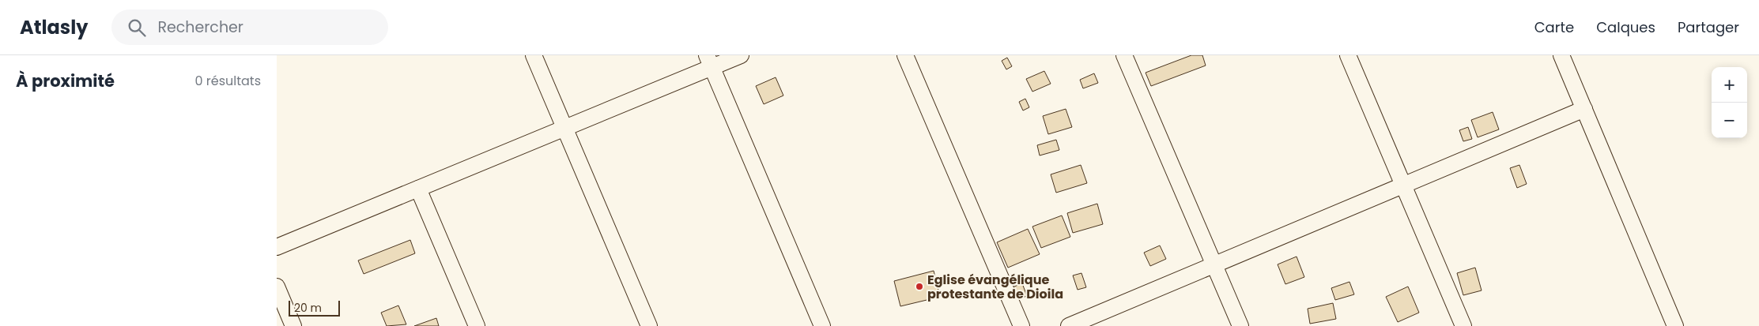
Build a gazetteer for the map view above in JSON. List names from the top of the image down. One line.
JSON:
{"places":["Eglise évangélique protestante de Dioila"],"scale_bar":"20 m","page":{"header":"Atlasly","search":"Rechercher","nav":["Carte","Calques","Partager"],"heading":["À proximité","0 résultats"],"map_buttons":["+","−"],"scale":"20 m"}}
